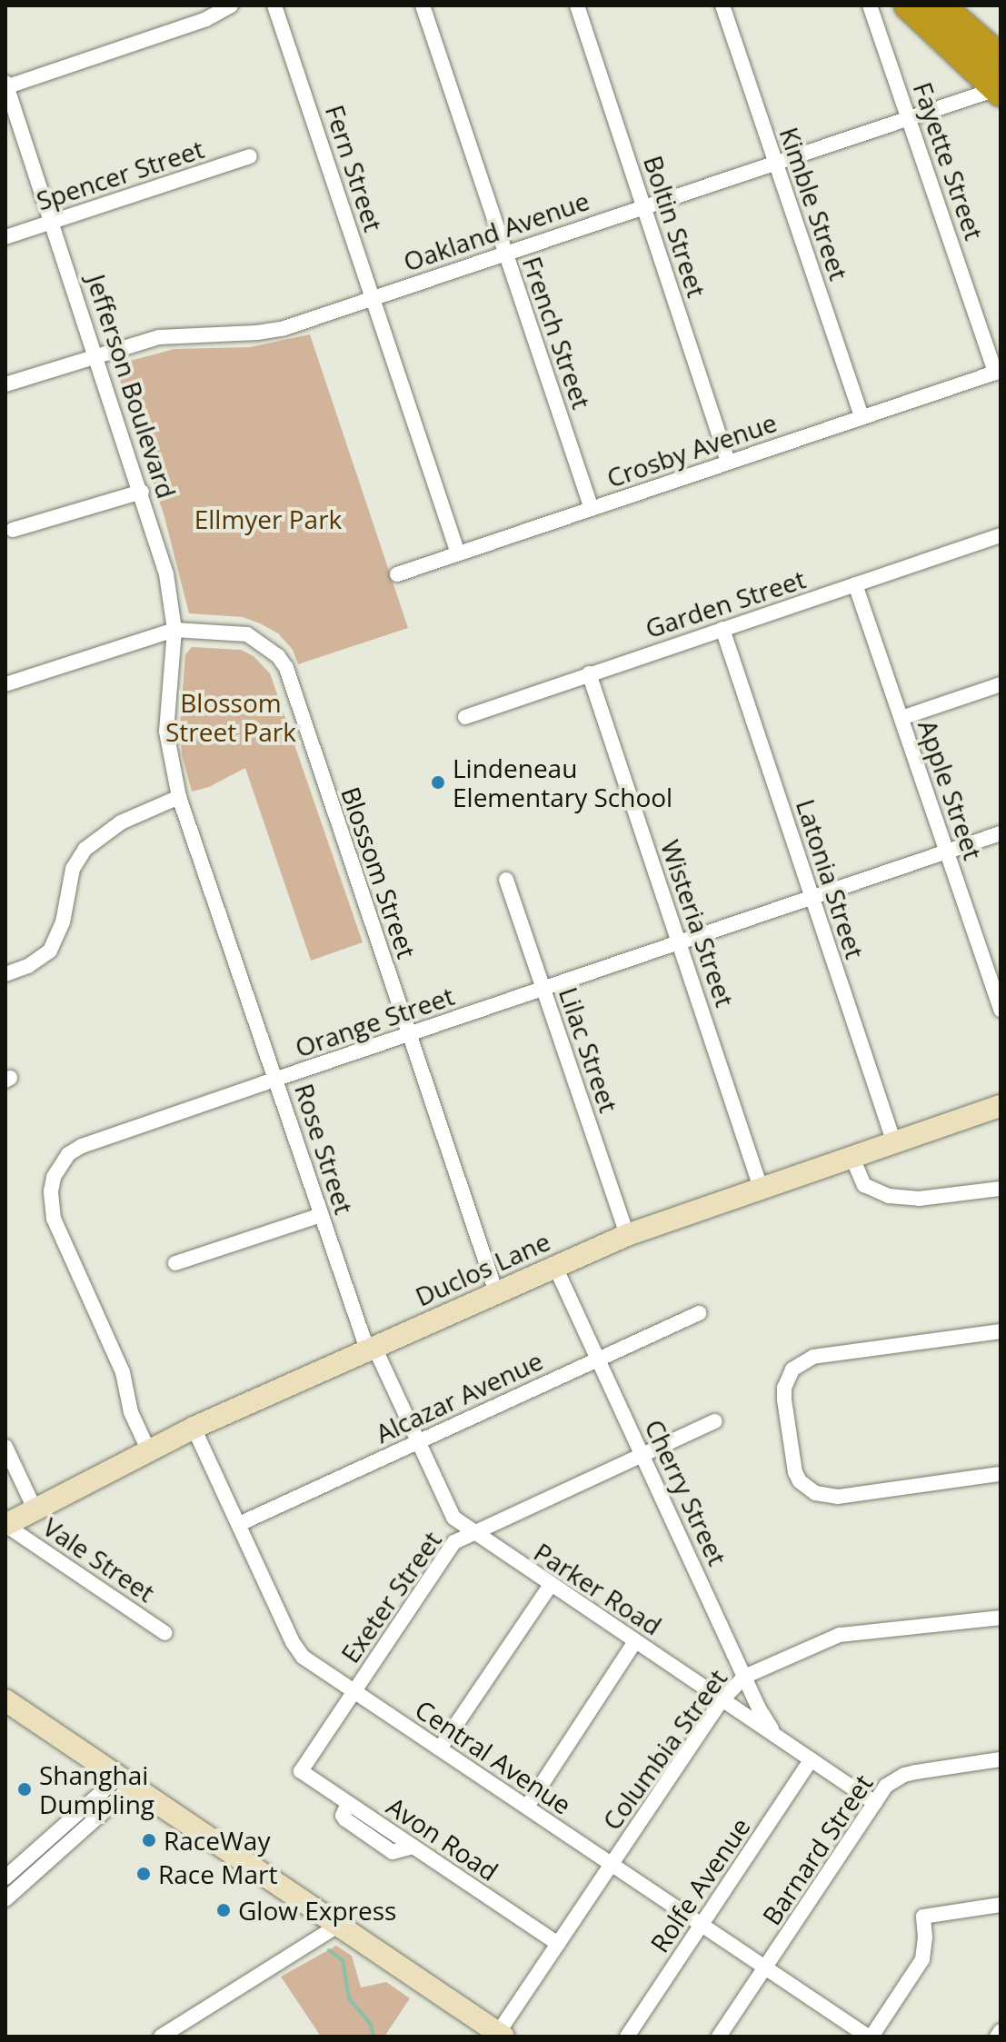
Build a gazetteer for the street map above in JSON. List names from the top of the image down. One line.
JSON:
{"streets":{"street":["Fayette Street","Fern Street","Spencer Street","Kimble Street","Boltin Street","Oakland Avenue","French Street","Jefferson Boulevard","Crosby Avenue","Garden Street","Apple Street","Blossom Street","Latonia Street","Wisteria Street","Orange Street","Lilac Street","Rose Street","Duclos Lane","Alcazar Avenue","Cherry Street","Vale Street","Parker Road","Exeter Street","Columbia Street","Central Avenue","Avon Road","Barnard Street","Rolfe Avenue"]},"crossings":[["Fayette Street","Oakland Avenue"],["Fayette Street","Crosby Avenue"],["Fern Street","Oakland Avenue"],["Fern Street","Crosby Avenue"],["Spencer Street","Jefferson Boulevard"],["Kimble Street","Oakland Avenue"],["Kimble Street","Crosby Avenue"],["Boltin Street","Oakland Avenue"],["Boltin Street","Crosby Avenue"],["Oakland Avenue","French Street"],["Oakland Avenue","Jefferson Boulevard"],["French Street","Crosby Avenue"],["Jefferson Boulevard","Blossom Street"],["Jefferson Boulevard","Rose Street"],["Garden Street","Apple Street"],["Garden Street","Latonia Street"],["Garden Street","Wisteria Street"],["Apple Street","Orange Street"],["Blossom Street","Orange Street"],["Blossom Street","Duclos Lane"],["Latonia Street","Orange Street"],["Latonia Street","Duclos Lane"],["Wisteria Street","Orange Street"],["Wisteria Street","Duclos Lane"],["Orange Street","Lilac Street"],["Orange Street","Rose Street"],["Orange Street","Duclos Lane"],["Lilac Street","Duclos Lane"],["Rose Street","Duclos Lane"],["Rose Street","Parker Road"],["Duclos Lane","Cherry Street"],["Duclos Lane","Vale Street"],["Duclos Lane","Parker Road"],["Duclos Lane","Central Avenue"],["Alcazar Avenue","Cherry Street"],["Alcazar Avenue","Parker Road"],["Alcazar Avenue","Central Avenue"],["Cherry Street","Parker Road"],["Cherry Street","Exeter Street"],["Cherry Street","Columbia Street"],["Parker Road","Exeter Street"],["Parker Road","Columbia Street"],["Parker Road","Barnard Street"],["Parker Road","Rolfe Avenue"],["Exeter Street","Central Avenue"],["Exeter Street","Avon Road"],["Columbia Street","Central Avenue"],["Columbia Street","Avon Road"],["Central Avenue","Barnard Street"],["Central Avenue","Rolfe Avenue"]],"parks":["Ellmyer Park","Blossom Street Park"],"places":["Lindeneau Elementary School","Shanghai Dumpling","RaceWay","Race Mart","Glow Express"]}
